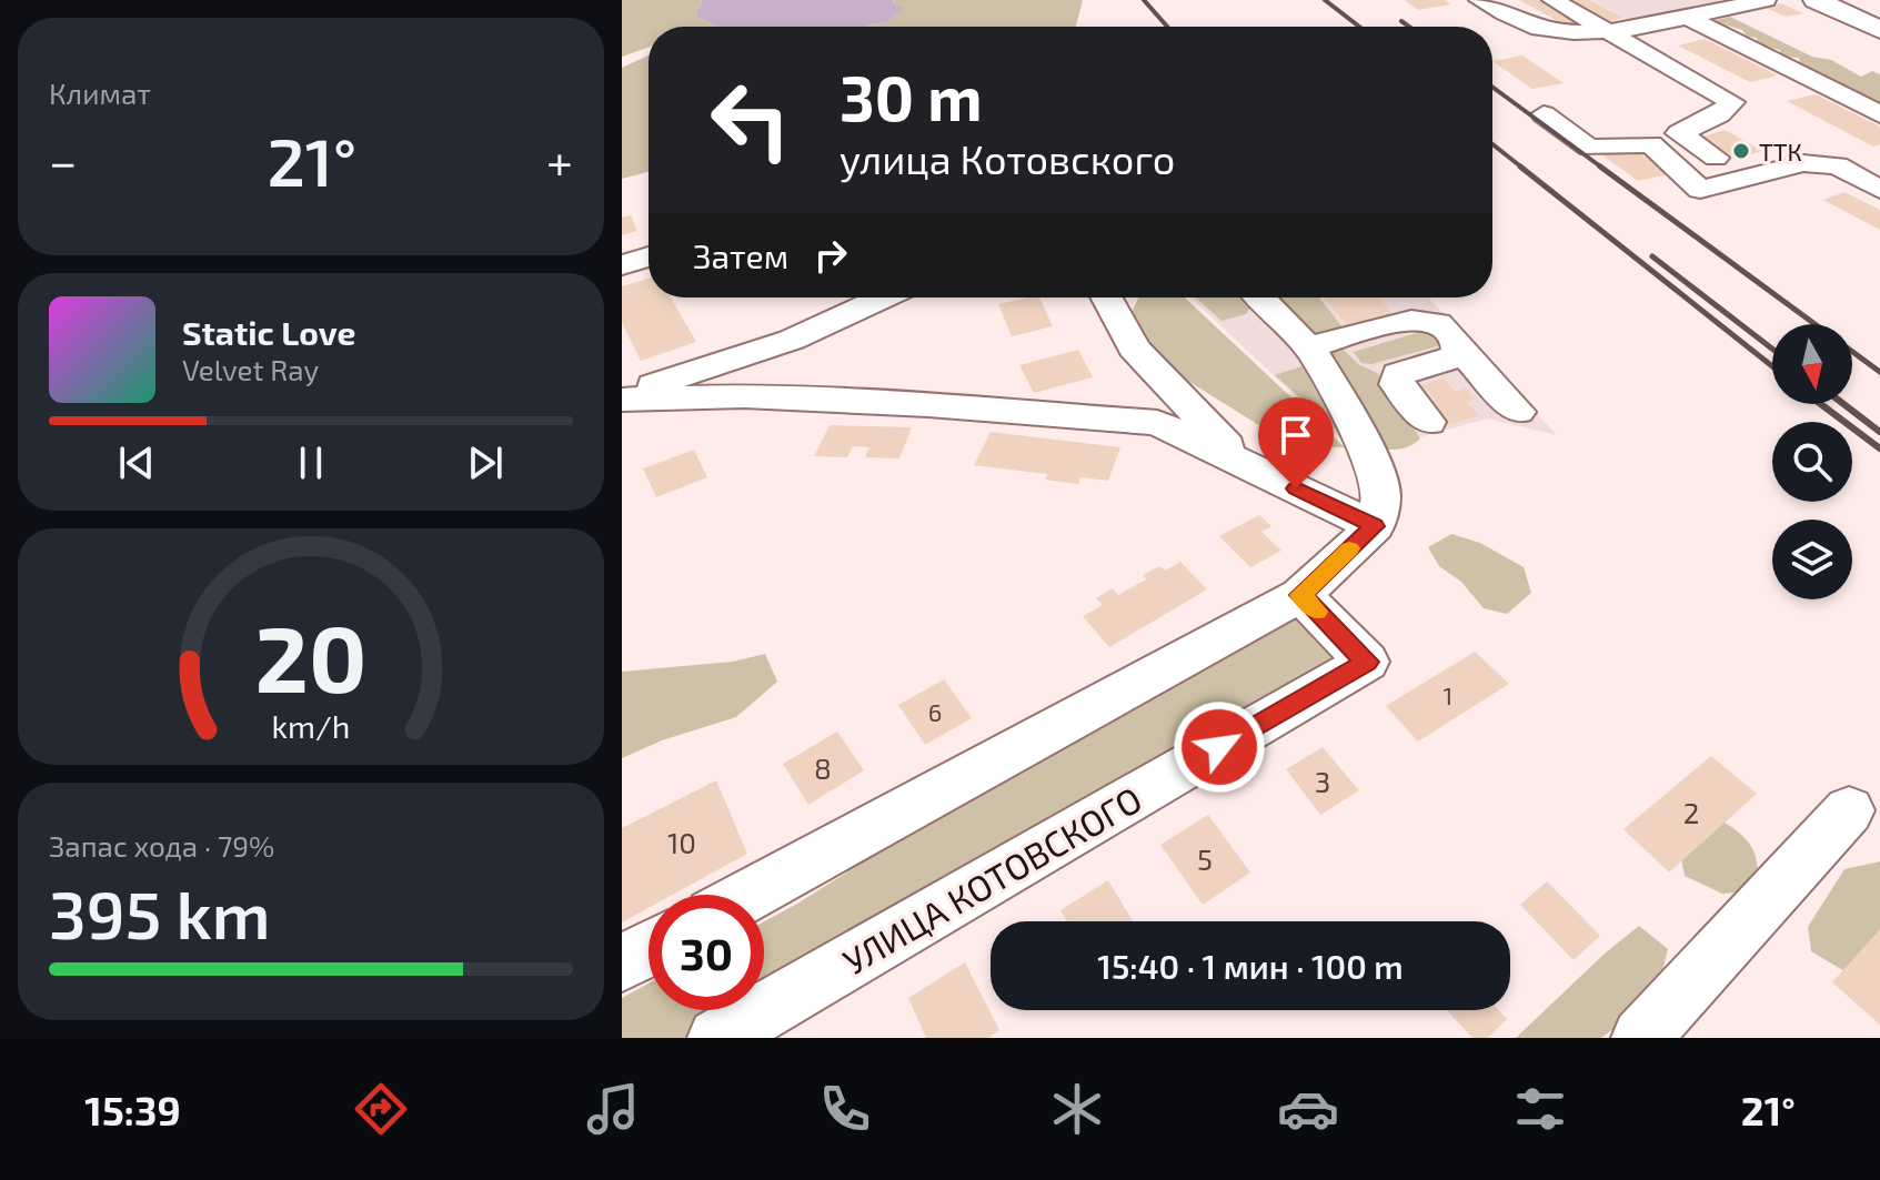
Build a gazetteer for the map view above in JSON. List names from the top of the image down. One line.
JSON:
{"streets":{"street":["УЛИЦА КОТОВСКОГО"]},"places":["ТТК"],"house_numbers":["1","6","8","3","2","10","5"],"north":"bottom","page":{"tile":["Климат",["Запас хода · 79%","395 km"]],"turn":["30 m","улица Котовского"],"heat":["−","21°","+"],"then":"Затем","song":["Static Love","Velvet Ray"],"limit":"30","trip":"15:40 · 1 мин · 100 m","tabs":["15:39","21°"],"gauge":["20","km/h"]}}
